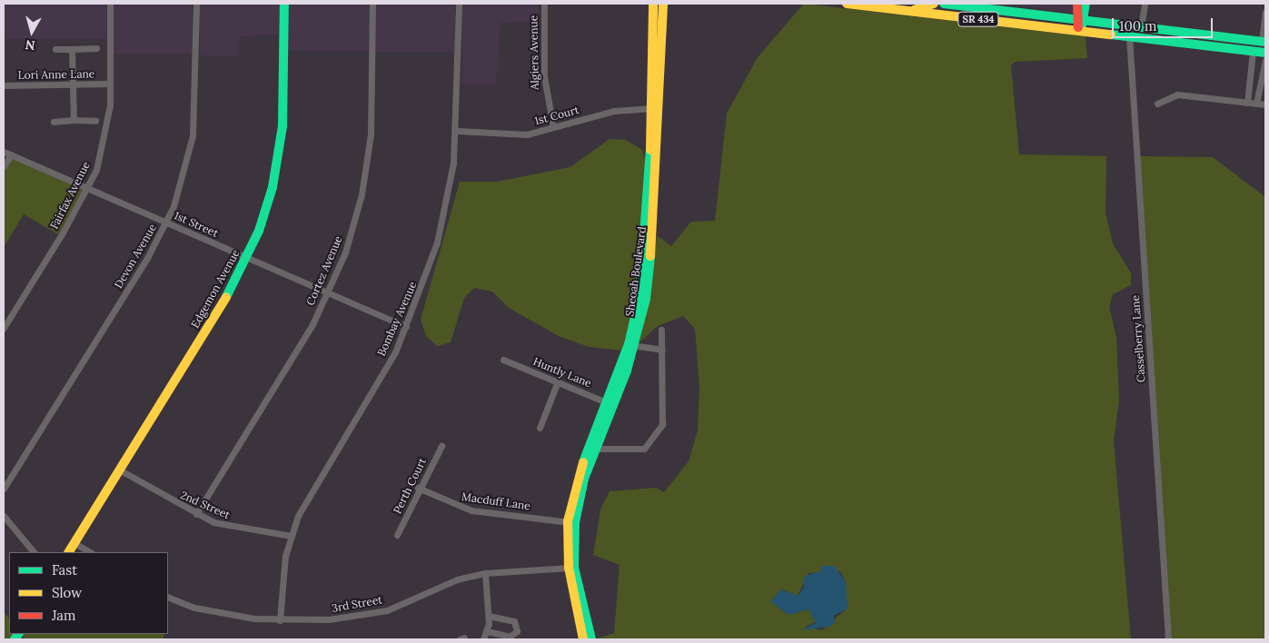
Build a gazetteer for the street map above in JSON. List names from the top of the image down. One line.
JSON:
{"streets":{"street":["SR 434","Algiers Avenue","Lori Anne Lane","1st Court","Fairfax Avenue","1st Street","Devon Avenue","Cortez Avenue","Sheoah Boulevard","Edgemon Avenue","Bombay Avenue","Casselberry Lane","Huntly Lane","Perth Court","Macduff Lane","2nd Street","3rd Street"]},"crossings":[["SR 434","Casselberry Lane"],["Algiers Avenue","1st Court"],["Lori Anne Lane","Fairfax Avenue"],["1st Court","Sheoah Boulevard"],["1st Court","Bombay Avenue"],["Fairfax Avenue","1st Street"],["1st Street","Devon Avenue"],["1st Street","Cortez Avenue"],["1st Street","Edgemon Avenue"],["1st Street","Bombay Avenue"],["Cortez Avenue","2nd Street"],["Sheoah Boulevard","Huntly Lane"],["Sheoah Boulevard","Macduff Lane"],["Sheoah Boulevard","3rd Street"],["Edgemon Avenue","2nd Street"],["Bombay Avenue","2nd Street"],["Bombay Avenue","3rd Street"],["Perth Court","Macduff Lane"]],"legend":["Fast","Slow","Jam"],"scale_bar":"100 m","north":"bottom"}
